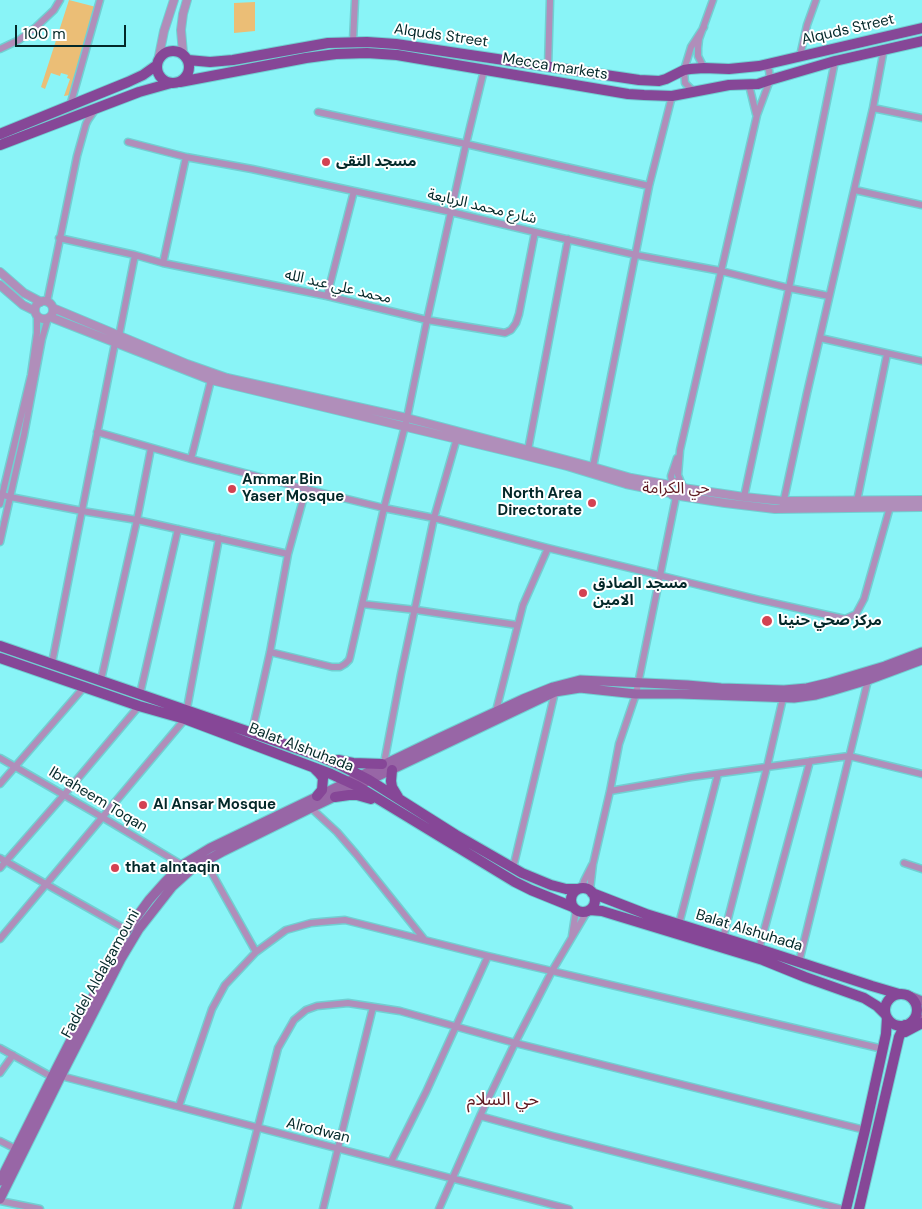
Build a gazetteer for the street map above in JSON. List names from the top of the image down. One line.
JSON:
{"streets":{"main road":["Alquds Street","Mecca markets","Balat Alshuhada","Faddel Aldalgamouni"],"street":["شارع محمد الربابعة","محمد علي عبد الله","Ibraheem Toqan","Alrodwan"]},"crossings":[["Alquds Street","Mecca markets"],["شارع محمد الربابعة","محمد علي عبد الله"],["Balat Alshuhada","Faddel Aldalgamouni"],["Ibraheem Toqan","Faddel Aldalgamouni"],["Faddel Aldalgamouni","Alrodwan"]],"districts":["حي الكرامة","حي السلام"],"places":["مسجد التقى","Ammar Bin Yaser Mosque","North Area Directorate","مسجد الصادق الامين","مركز صحي حنينا","Al Ansar Mosque","that alntaqin"],"scale_bar":"100 m"}
